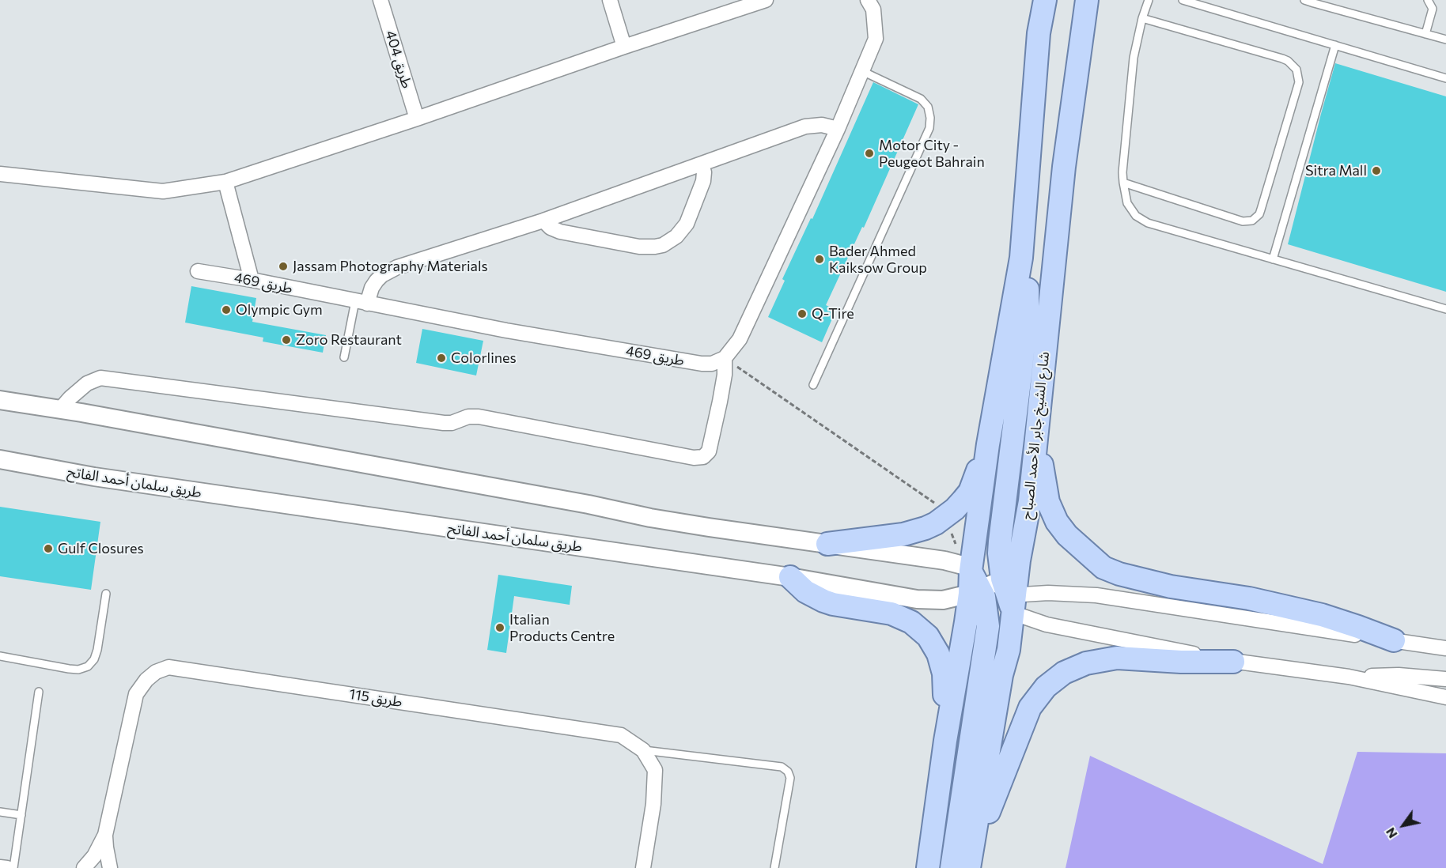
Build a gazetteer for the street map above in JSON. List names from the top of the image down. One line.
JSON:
{"streets":{"main road":["شارع الشيخ جابر الأحمد الصباح"],"street":["طريق 404","طريق 469","طريق سلمان أحمد الفاتح","طريق 115"]},"crossings":[["شارع الشيخ جابر الأحمد الصباح","طريق سلمان أحمد الفاتح"]],"places":["Motor City - Peugeot Bahrain","Sitra Mall","Bader Ahmed Kaiksow Group","Jassam Photography Materials","Olympic Gym","Q-Tire","Zoro Restaurant","Colorlines","Gulf Closures","Italian Products Centre"],"north":"bottom left"}
